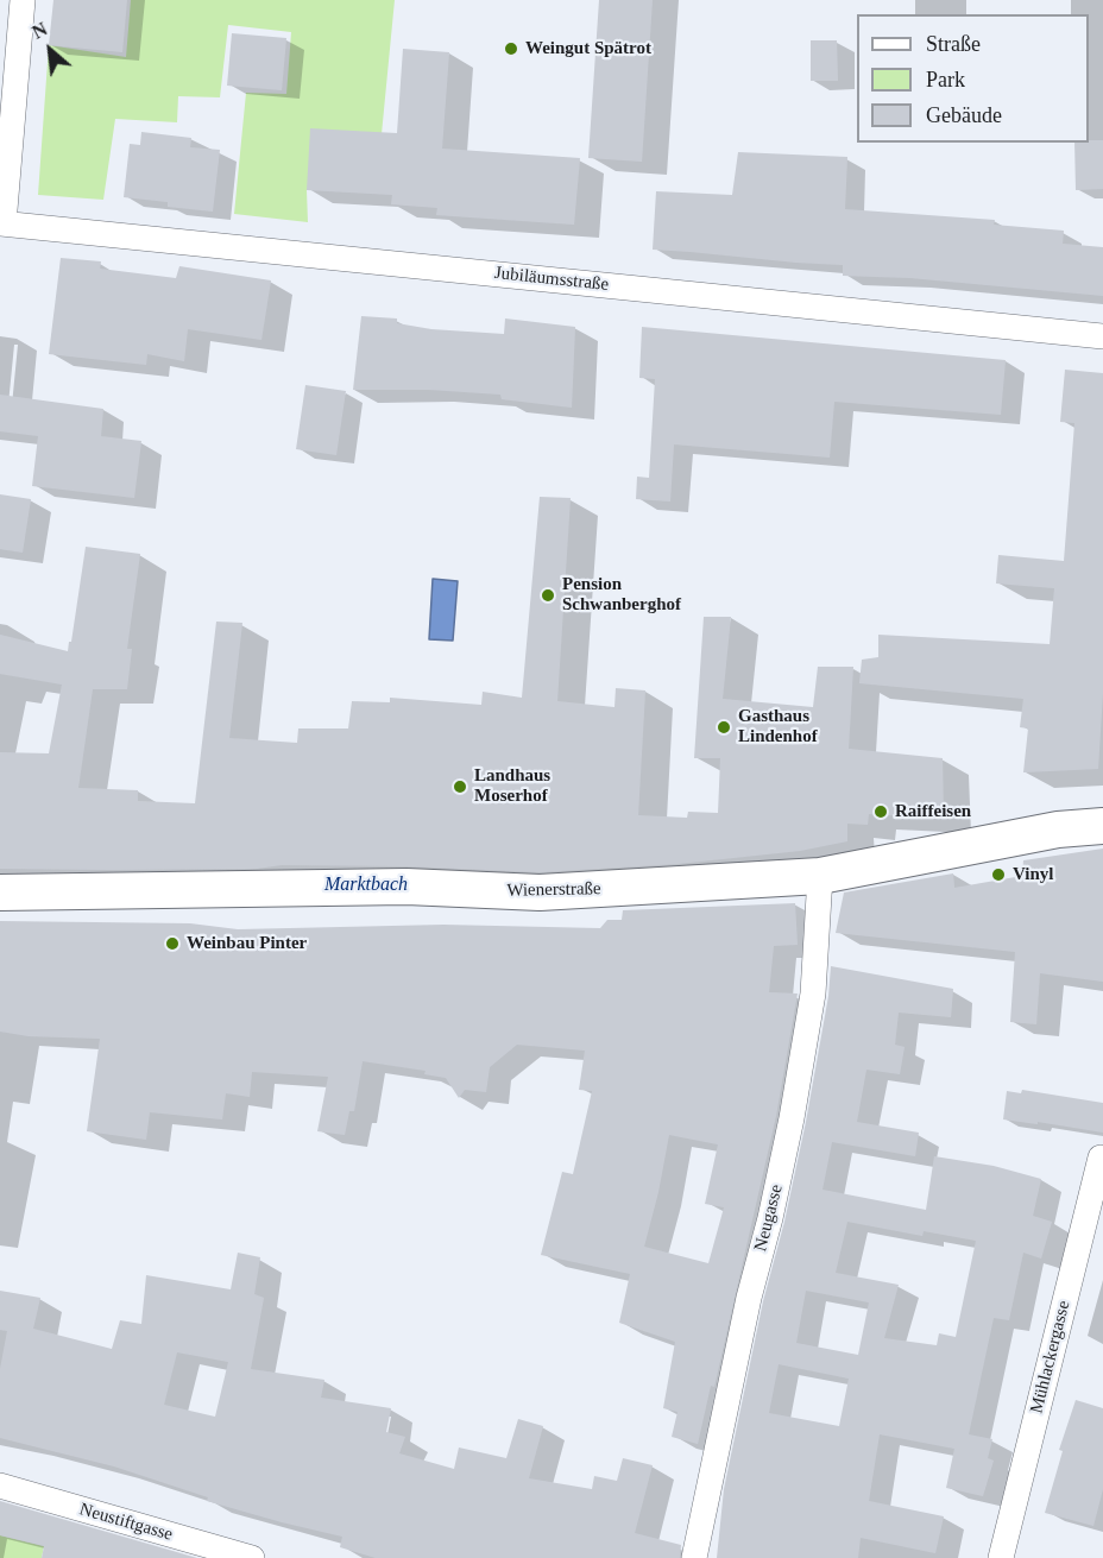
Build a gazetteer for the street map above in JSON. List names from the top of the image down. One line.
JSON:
{"streets":{"street":["Jubiläumsstraße","Wienerstraße","Neugasse","Mühlackergasse","Neustiftgasse"]},"crossings":[["Wienerstraße","Neugasse"]],"water":["Marktbach"],"places":["Weingut Spätrot","Pension Schwanberghof","Gasthaus Lindenhof","Landhaus Moserhof","Raiffeisen","Vinyl","Weinbau Pinter"],"legend":["Straße","Park","Gebäude"],"north":"top left"}
